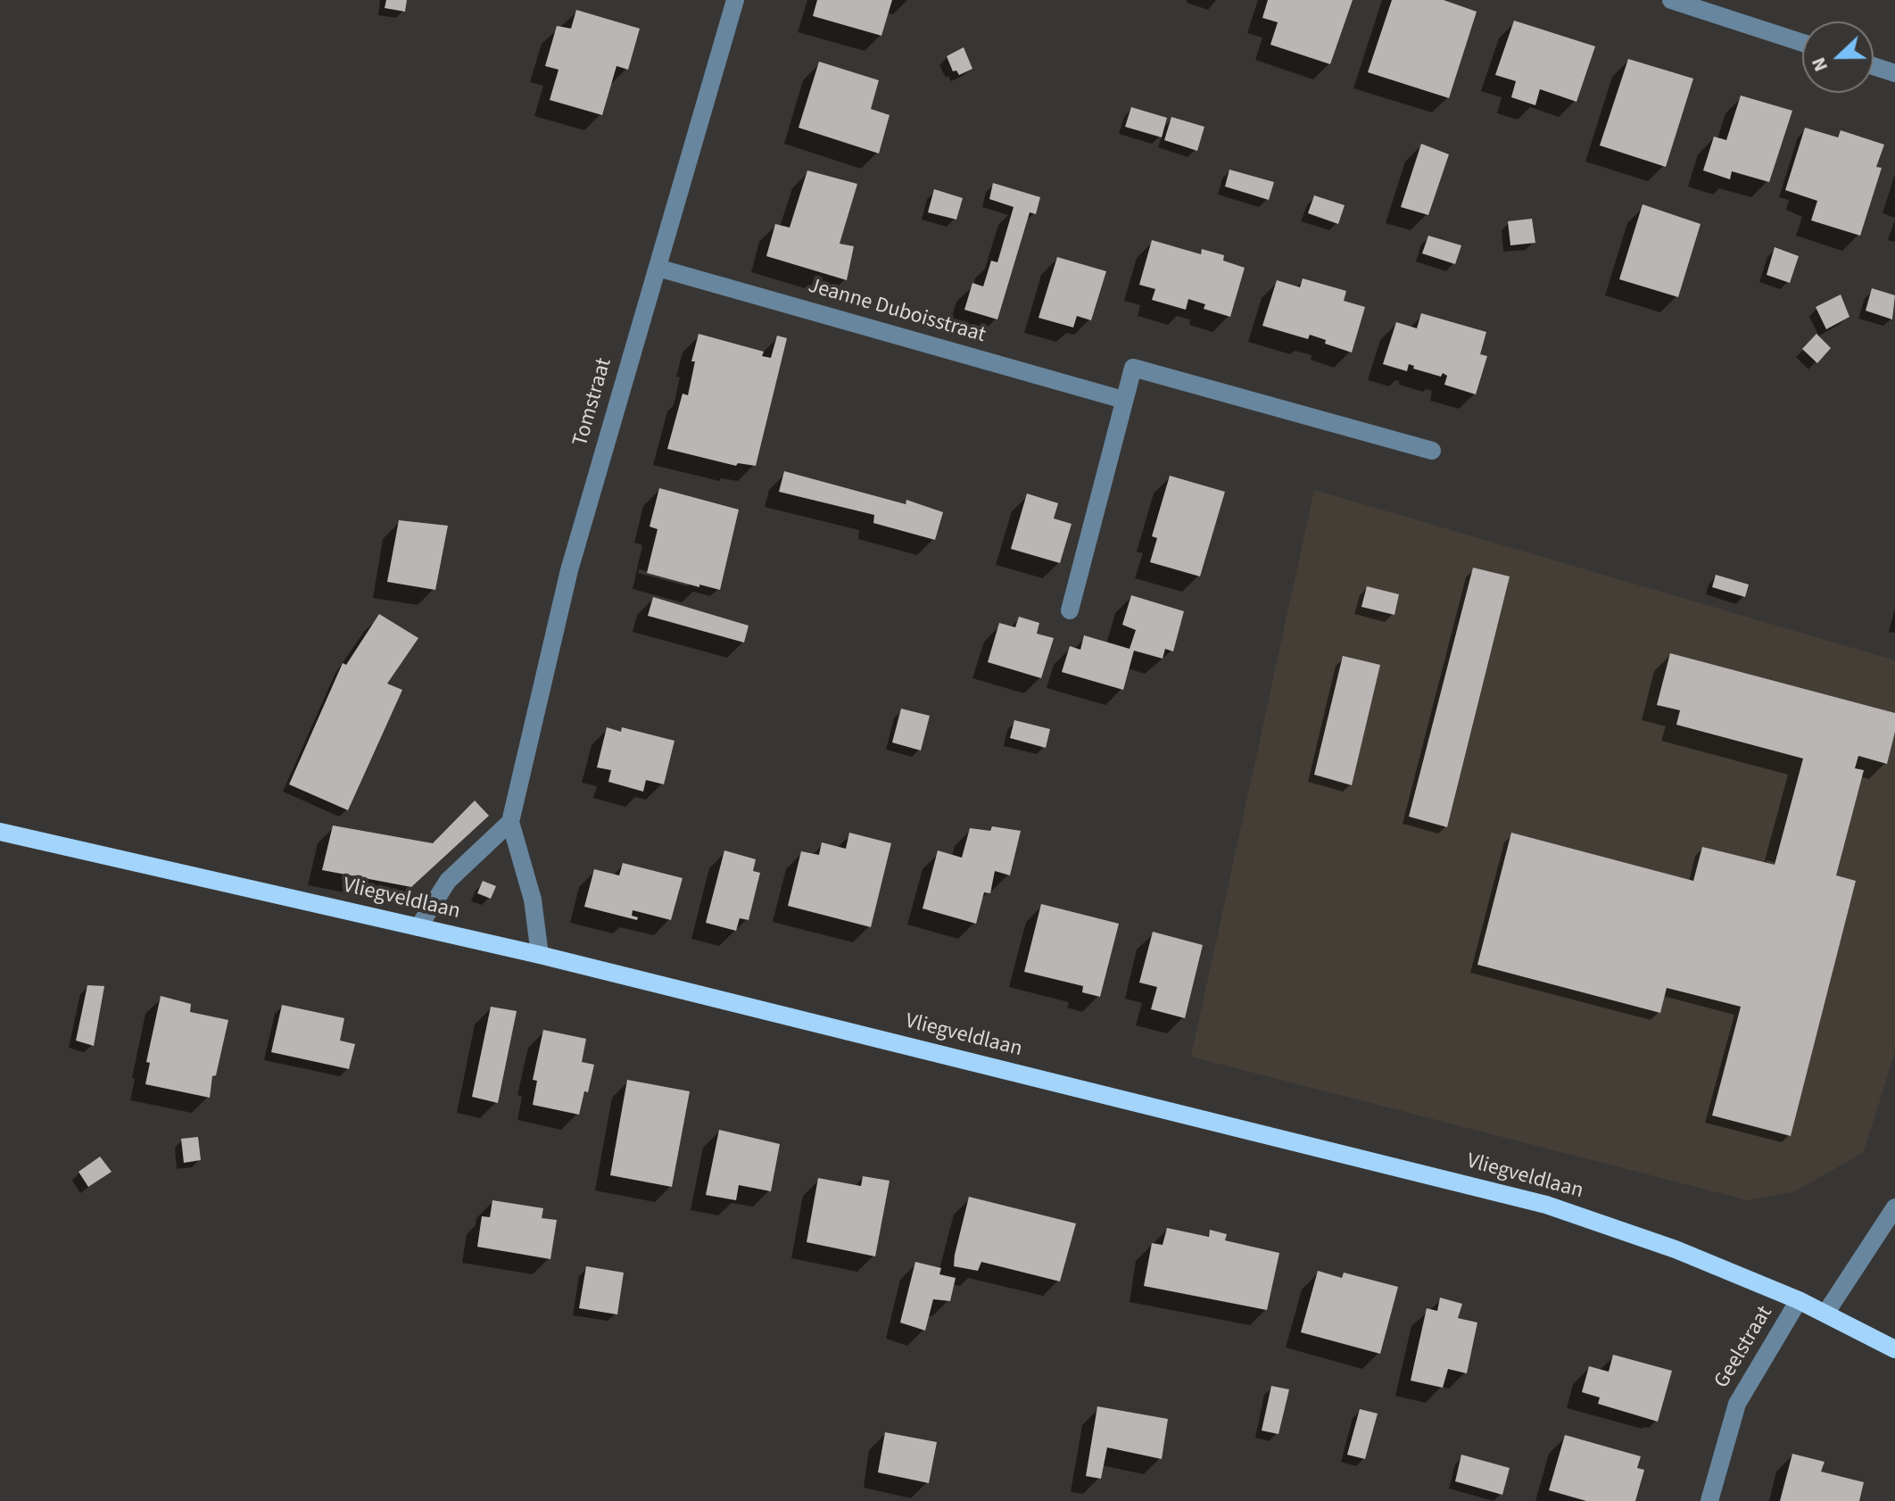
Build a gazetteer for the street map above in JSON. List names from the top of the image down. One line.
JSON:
{"streets":{"main road":["Vliegveldlaan"],"street":["Jeanne Duboisstraat","Tomstraat","Geelstraat"]},"crossings":[["Jeanne Duboisstraat","Tomstraat"],["Tomstraat","Vliegveldlaan"],["Vliegveldlaan","Geelstraat"]],"north":"left"}
